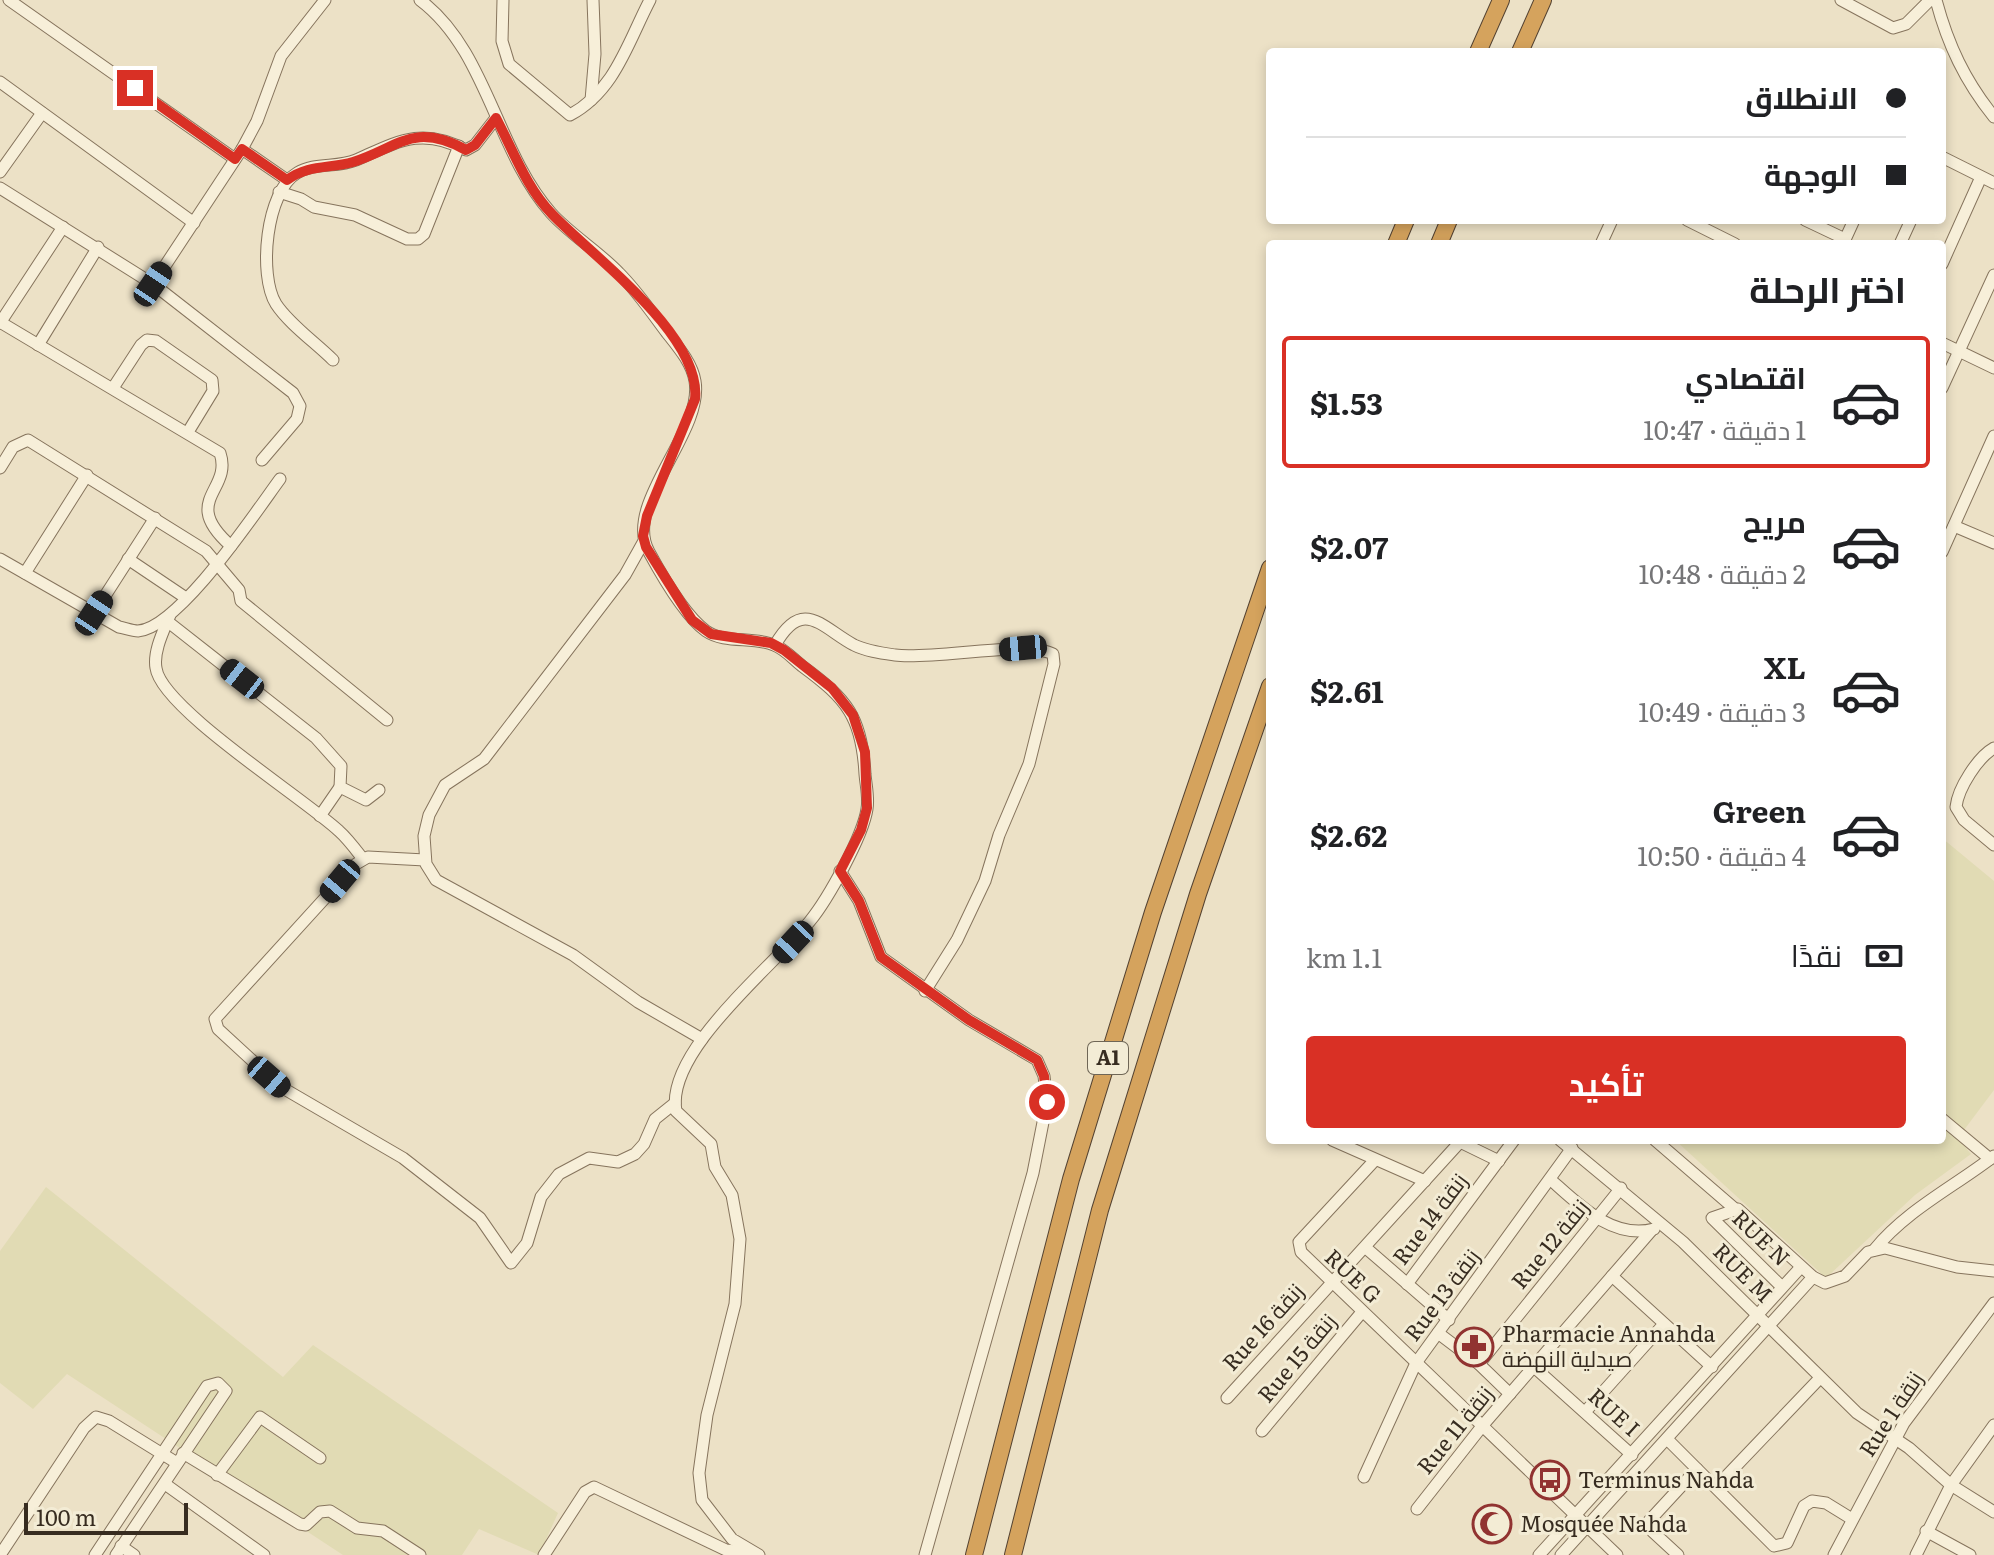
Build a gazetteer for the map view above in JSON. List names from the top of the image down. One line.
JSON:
{"streets":{"highway":["A1"],"street":["Rue 14 زنقة","RUE N","Rue 12 زنقة","RUE M","RUE G","Rue 13 زنقة","Rue 16 زنقة","Rue 15 زنقة","RUE I","Rue 1 زنقة","Rue 11 زنقة"]},"crossings":[["Rue 12 زنقة","RUE M"],["RUE M","Rue 13 زنقة"],["RUE M","Rue 1 زنقة"],["RUE M","Rue 11 زنقة"],["RUE G","Rue 13 زنقة"],["RUE G","Rue 16 زنقة"],["RUE G","Rue 15 زنقة"],["RUE G","Rue 11 زنقة"],["RUE I","Rue 11 زنقة"]],"places":{"pharmacy":["Pharmacie Annahda صيدلية النهضة"],"bus stop":["Terminus Nahda"],"mosque":["Mosquée Nahda"]},"scale_bar":"100 m","page":{"banner":["الانطلاق","الوجهة"],"heading":"اختر الرحلة","list":[{"name":"اقتصادي","note":"1 دقيقة · 10:47","value":"$1.53"},{"name":"مريح","note":"2 دقيقة · 10:48","value":"$2.07"},{"name":"XL","note":"3 دقيقة · 10:49","value":"$2.61"},{"name":"Green","note":"4 دقيقة · 10:50","value":"$2.62"}],"pay":["نقدًا","1.1 km"],"buttons":"تأكيد","scale":"100 m"}}
